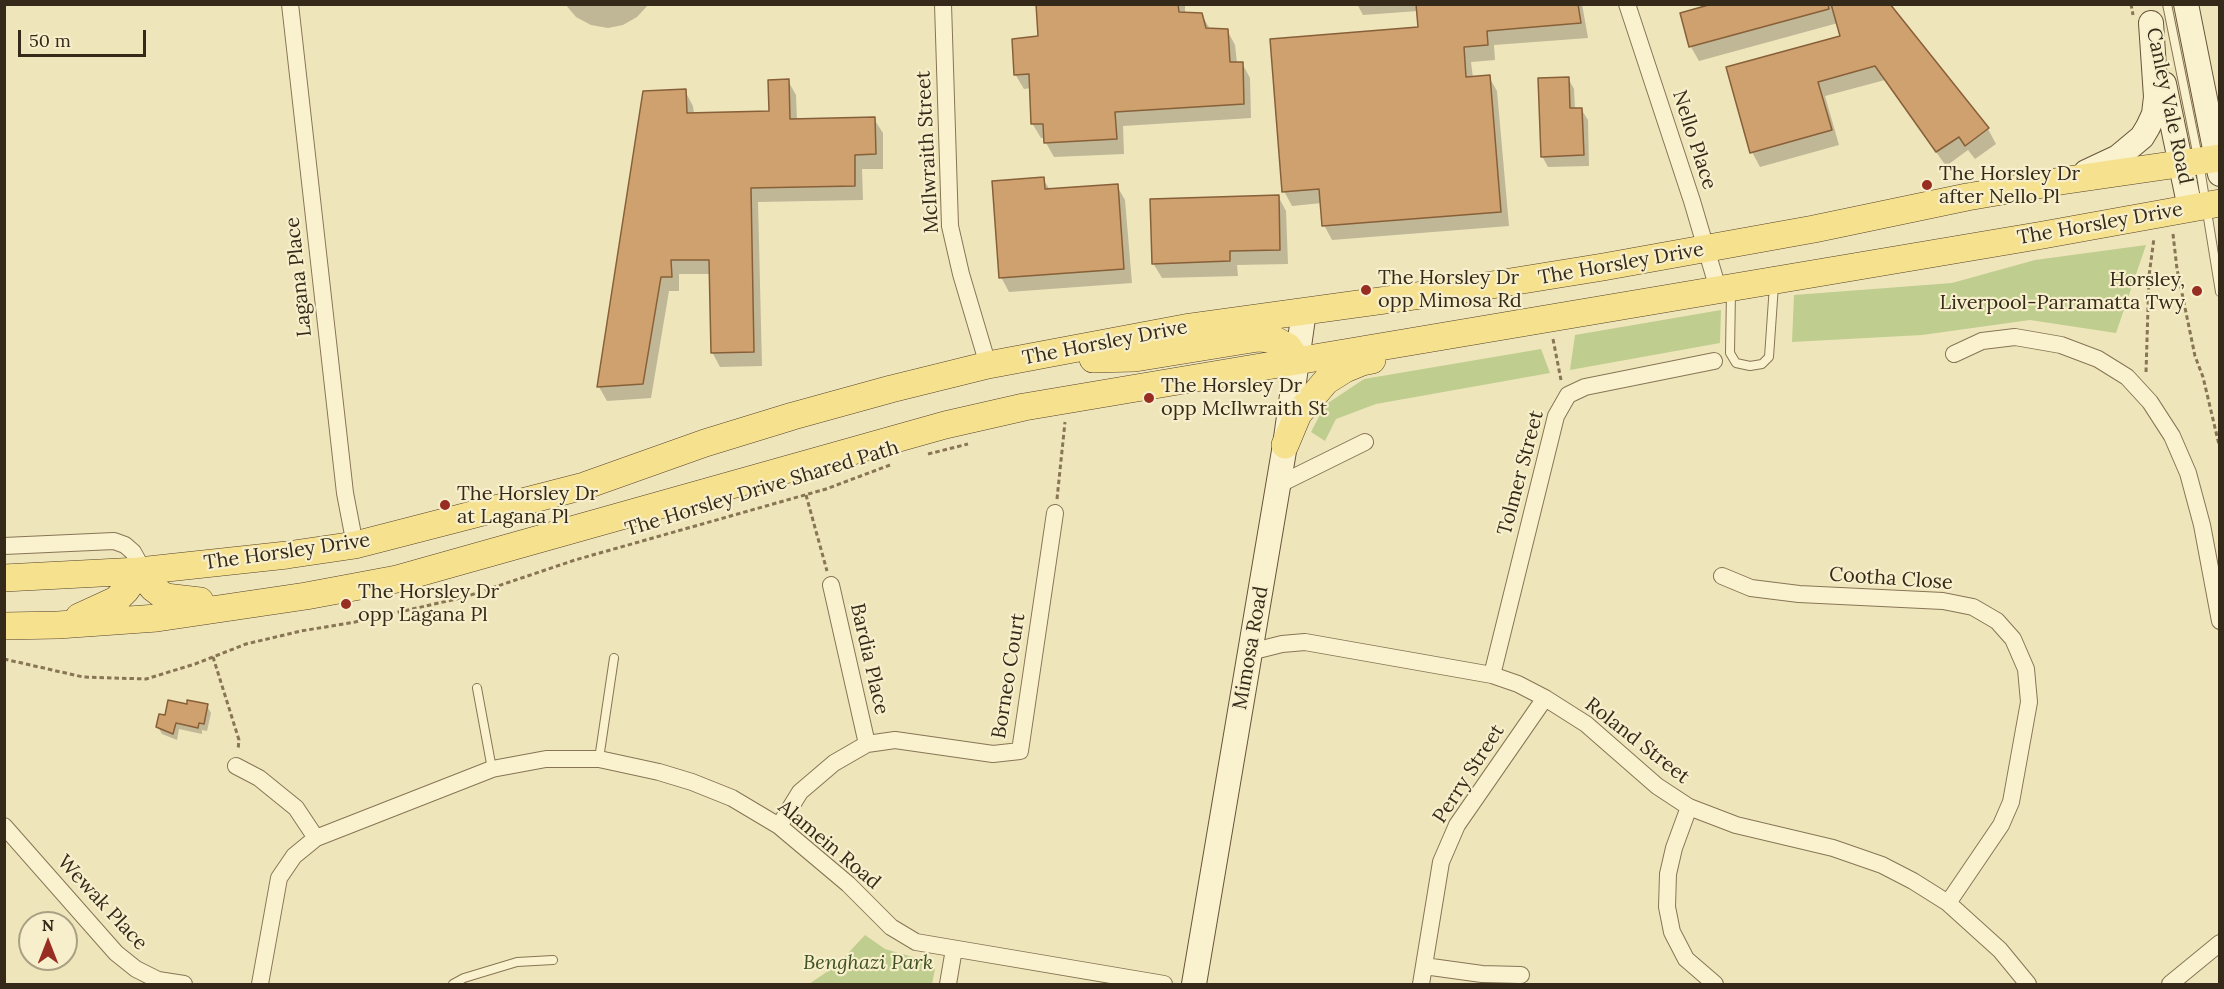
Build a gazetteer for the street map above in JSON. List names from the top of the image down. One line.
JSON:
{"streets":{"main road":["Canley Vale Road","The Horsley Drive","Mimosa Road"],"street":["Nello Place","McIlwraith Street","Lagana Place","Tolmer Street","Cootha Close","Bardia Place","Borneo Court","Roland Street","Perry Street","Alamein Road","Wewak Place"],"path":["The Horsley Drive Shared Path"]},"crossings":[["Canley Vale Road","The Horsley Drive"],["Nello Place","The Horsley Drive"],["McIlwraith Street","The Horsley Drive"],["The Horsley Drive","Lagana Place"],["The Horsley Drive","Mimosa Road"],["Tolmer Street","Roland Street"],["Cootha Close","Roland Street"],["Mimosa Road","Roland Street"],["Bardia Place","Borneo Court"],["Borneo Court","Alamein Road"],["Roland Street","Perry Street"]],"parks":["Benghazi Park"],"places":["The Horsley Dr after Nello Pl","The Horsley Dr opp Mimosa Rd","Horsley, Liverpool-Parramatta Twy","The Horsley Dr opp McIlwraith St","The Horsley Dr at Lagana Pl","The Horsley Dr opp Lagana Pl"],"scale_bar":"50 m","north":"top"}
